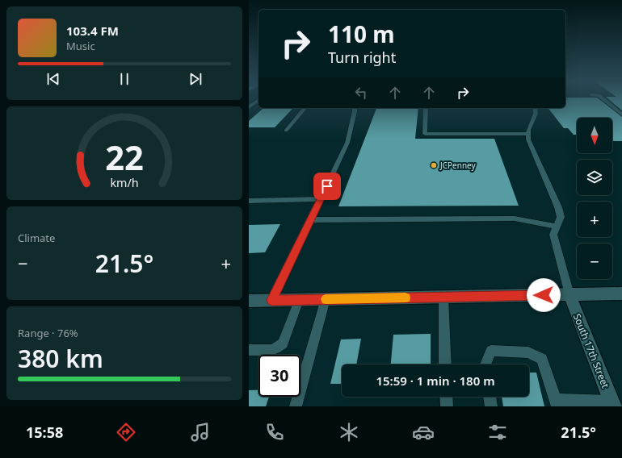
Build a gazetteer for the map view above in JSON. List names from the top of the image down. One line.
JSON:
{"streets":{"street":["South 17th Street"]},"places":["JCPenney"],"north":"bottom","page":{"turn":["110 m","Turn right"],"song":["103.4 FM","Music"],"map_buttons":["+","−"],"tile":["Climate",["Range · 76%","380 km"]],"heat":["−","21.5°","+"],"limit":"30","trip":"15:59 · 1 min · 180 m","tabs":["15:58","21.5°"],"gauge":["22","km/h"]}}
